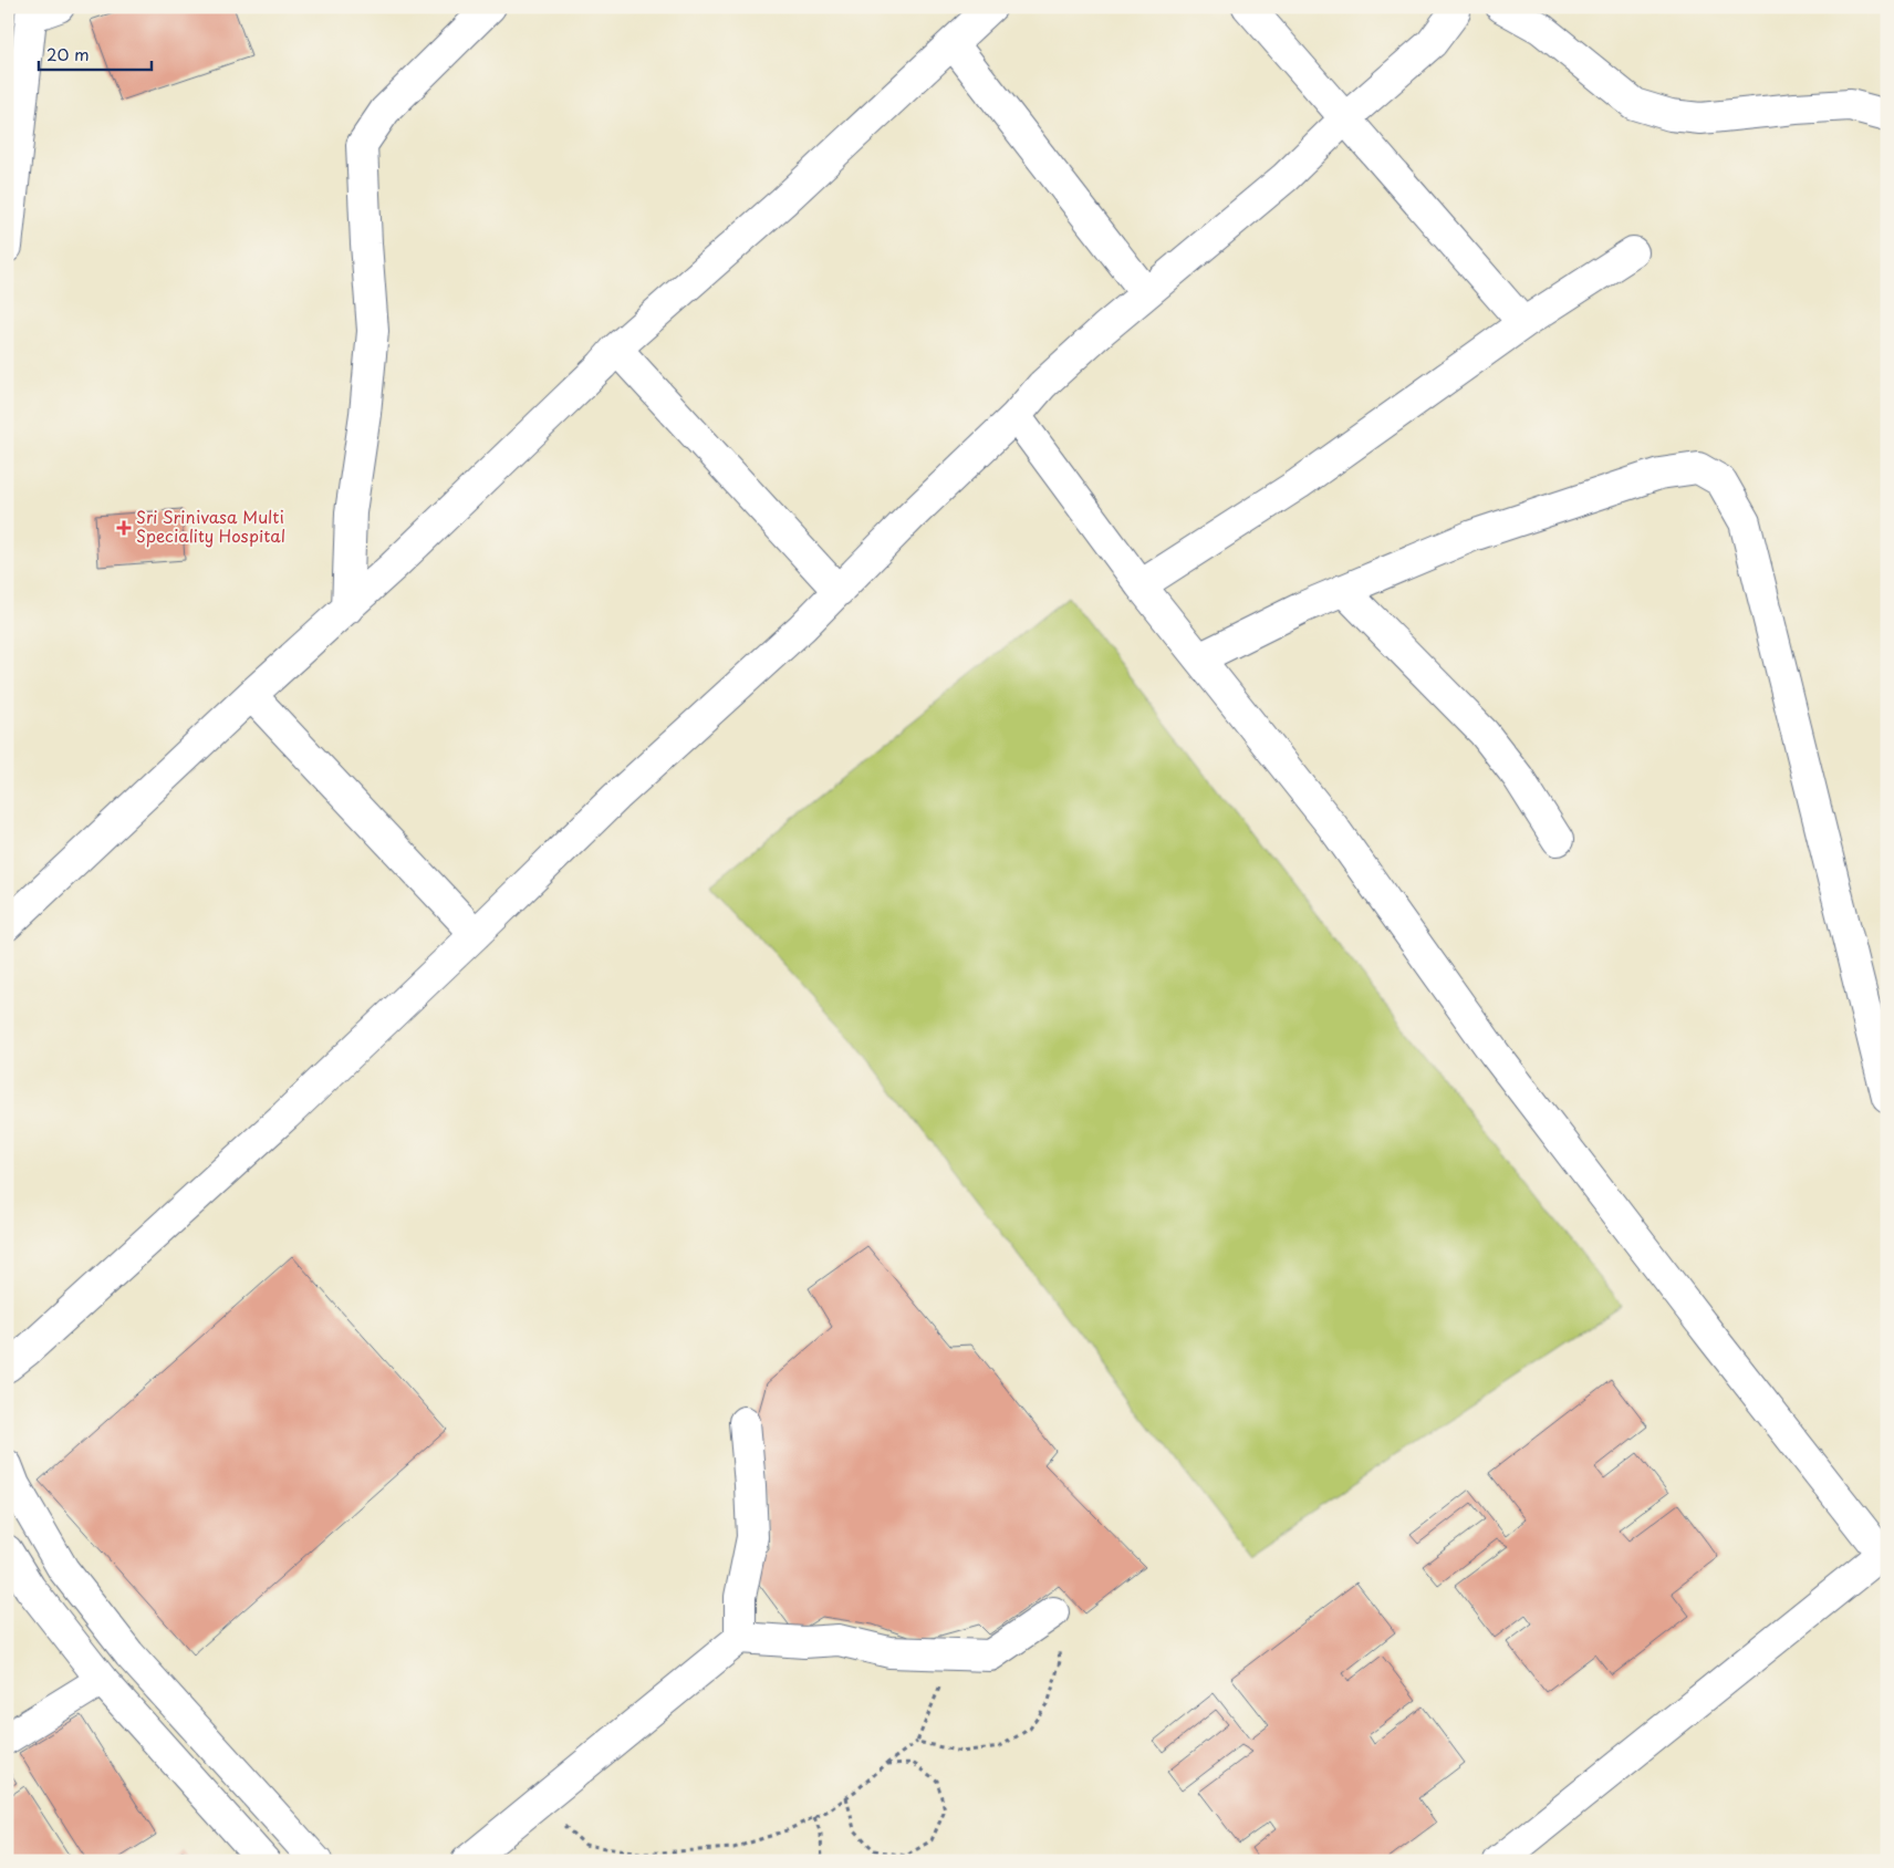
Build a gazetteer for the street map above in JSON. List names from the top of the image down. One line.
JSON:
{"places":{"health":["Sri Srinivasa Multi Speciality Hospital"]},"scale_bar":"20 m"}
